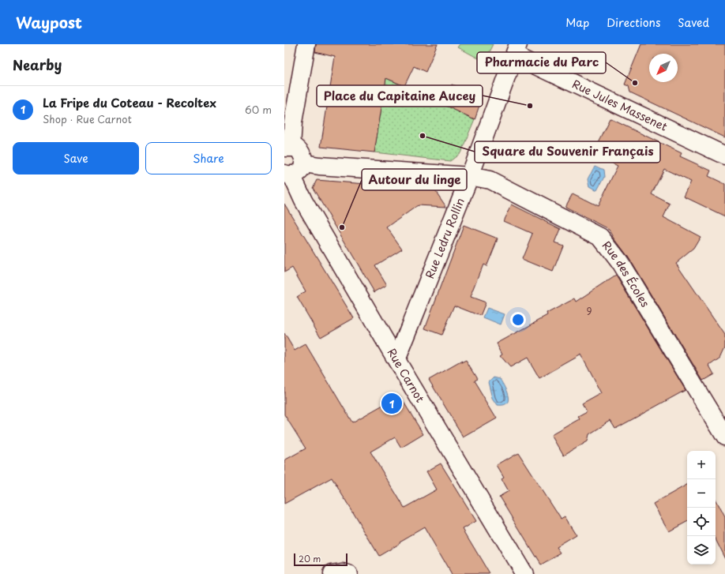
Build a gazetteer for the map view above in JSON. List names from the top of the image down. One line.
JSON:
{"streets":{"street":["Rue Jules Massenet","Rue Ledru Rollin","Rue des Écoles","Rue Carnot"]},"crossings":[["Rue Jules Massenet","Rue Ledru Rollin"],["Rue Ledru Rollin","Rue des Écoles"],["Rue Ledru Rollin","Rue Carnot"]],"places":["Pharmacie du Parc","Place du Capitaine Aucey","Square du Souvenir Français","Autour du linge"],"house_numbers":["9"],"scale_bar":"20 m","north":"bottom left","page":{"header":"Waypost","nav":["Map","Directions","Saved"],"heading":"Nearby","list":[{"mark":"1","name":"La Fripe du Coteau - Recoltex","note":"Shop · Rue Carnot","value":"60 m"}],"buttons":["Save","Share"],"pins":"1","map_buttons":["+","−"],"scale":"20 m"}}
